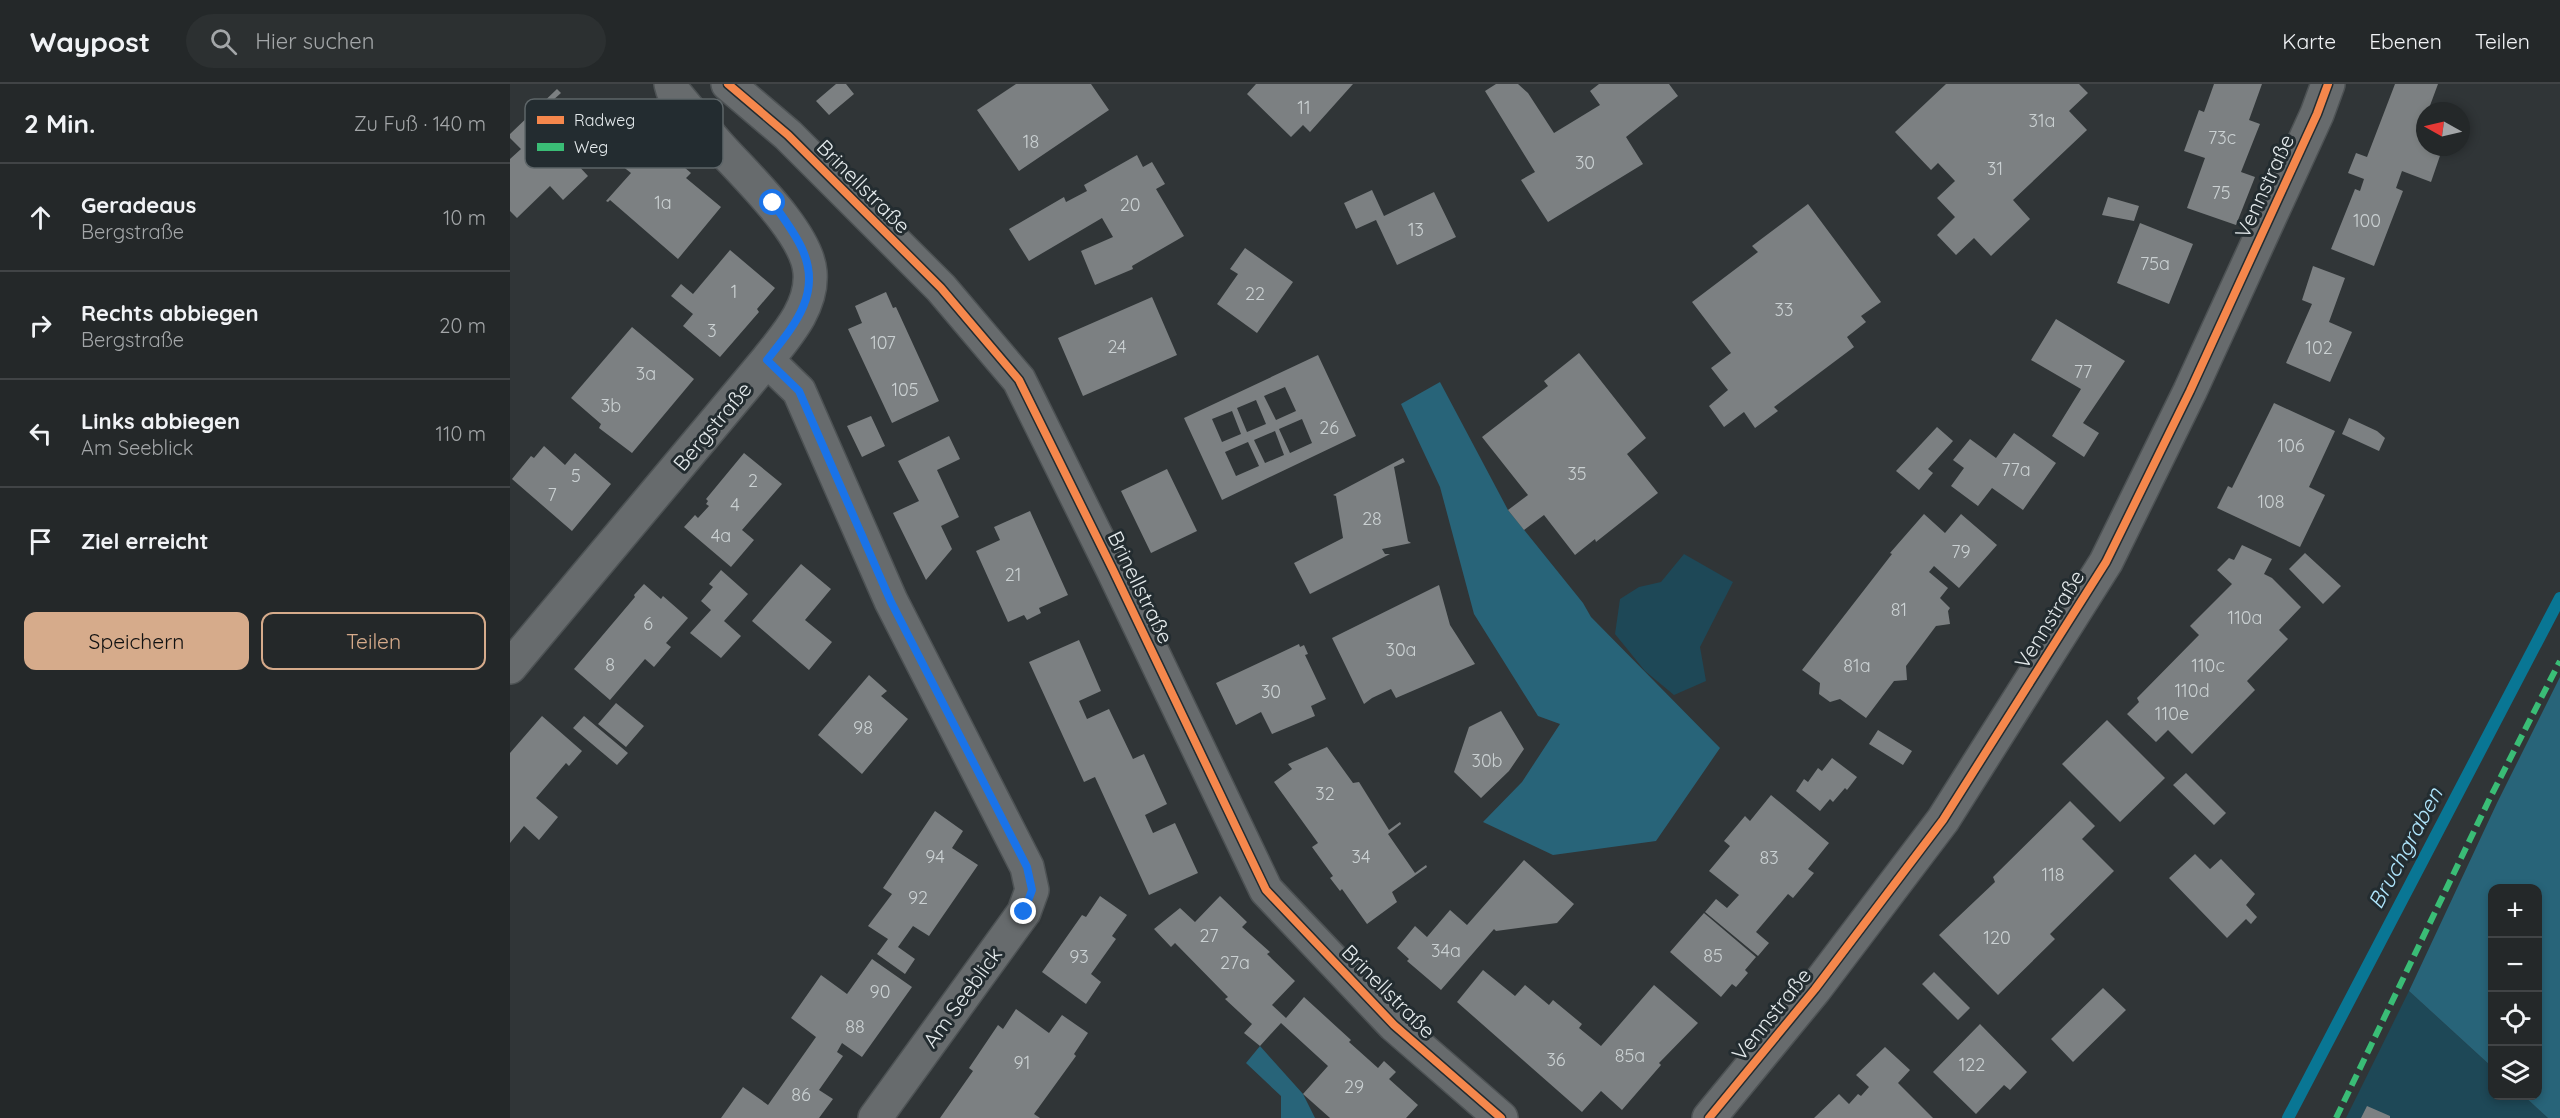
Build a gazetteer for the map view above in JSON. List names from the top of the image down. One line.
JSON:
{"streets":{"street":["Brinellstraße","Vennstraße","Bergstraße","Am Seeblick"]},"crossings":[["Bergstraße","Am Seeblick"]],"water":["Bruchgraben"],"house_numbers":["11","31a","73c","18","30","31","75","1a","20","100","13","75a","1","22","33","3","107","24","102","77","3a","105","3b","26","106","77a","35","5","2","7","108","4","28","4a","79","21","81","110a","6","30a","8","81a","110c","110d","30","110e","98","30b","32","94","34","83","118","92","27","120","34a","85","93","27a","90","88","85a","36","91","122","29","86"],"legend":["Radweg","Weg"],"north":"left","page":{"header":"Waypost","search":"Hier suchen","nav":["Karte","Ebenen","Teilen"],"heading":["2 Min.","Zu Fuß · 140 m"],"list":[["Geradeaus","Bergstraße","10 m"],["Rechts abbiegen","Bergstraße","20 m"],["Links abbiegen","Am Seeblick","110 m"],"Ziel erreicht"],"buttons":["Speichern","Teilen"],"map_buttons":["+","−"]}}
